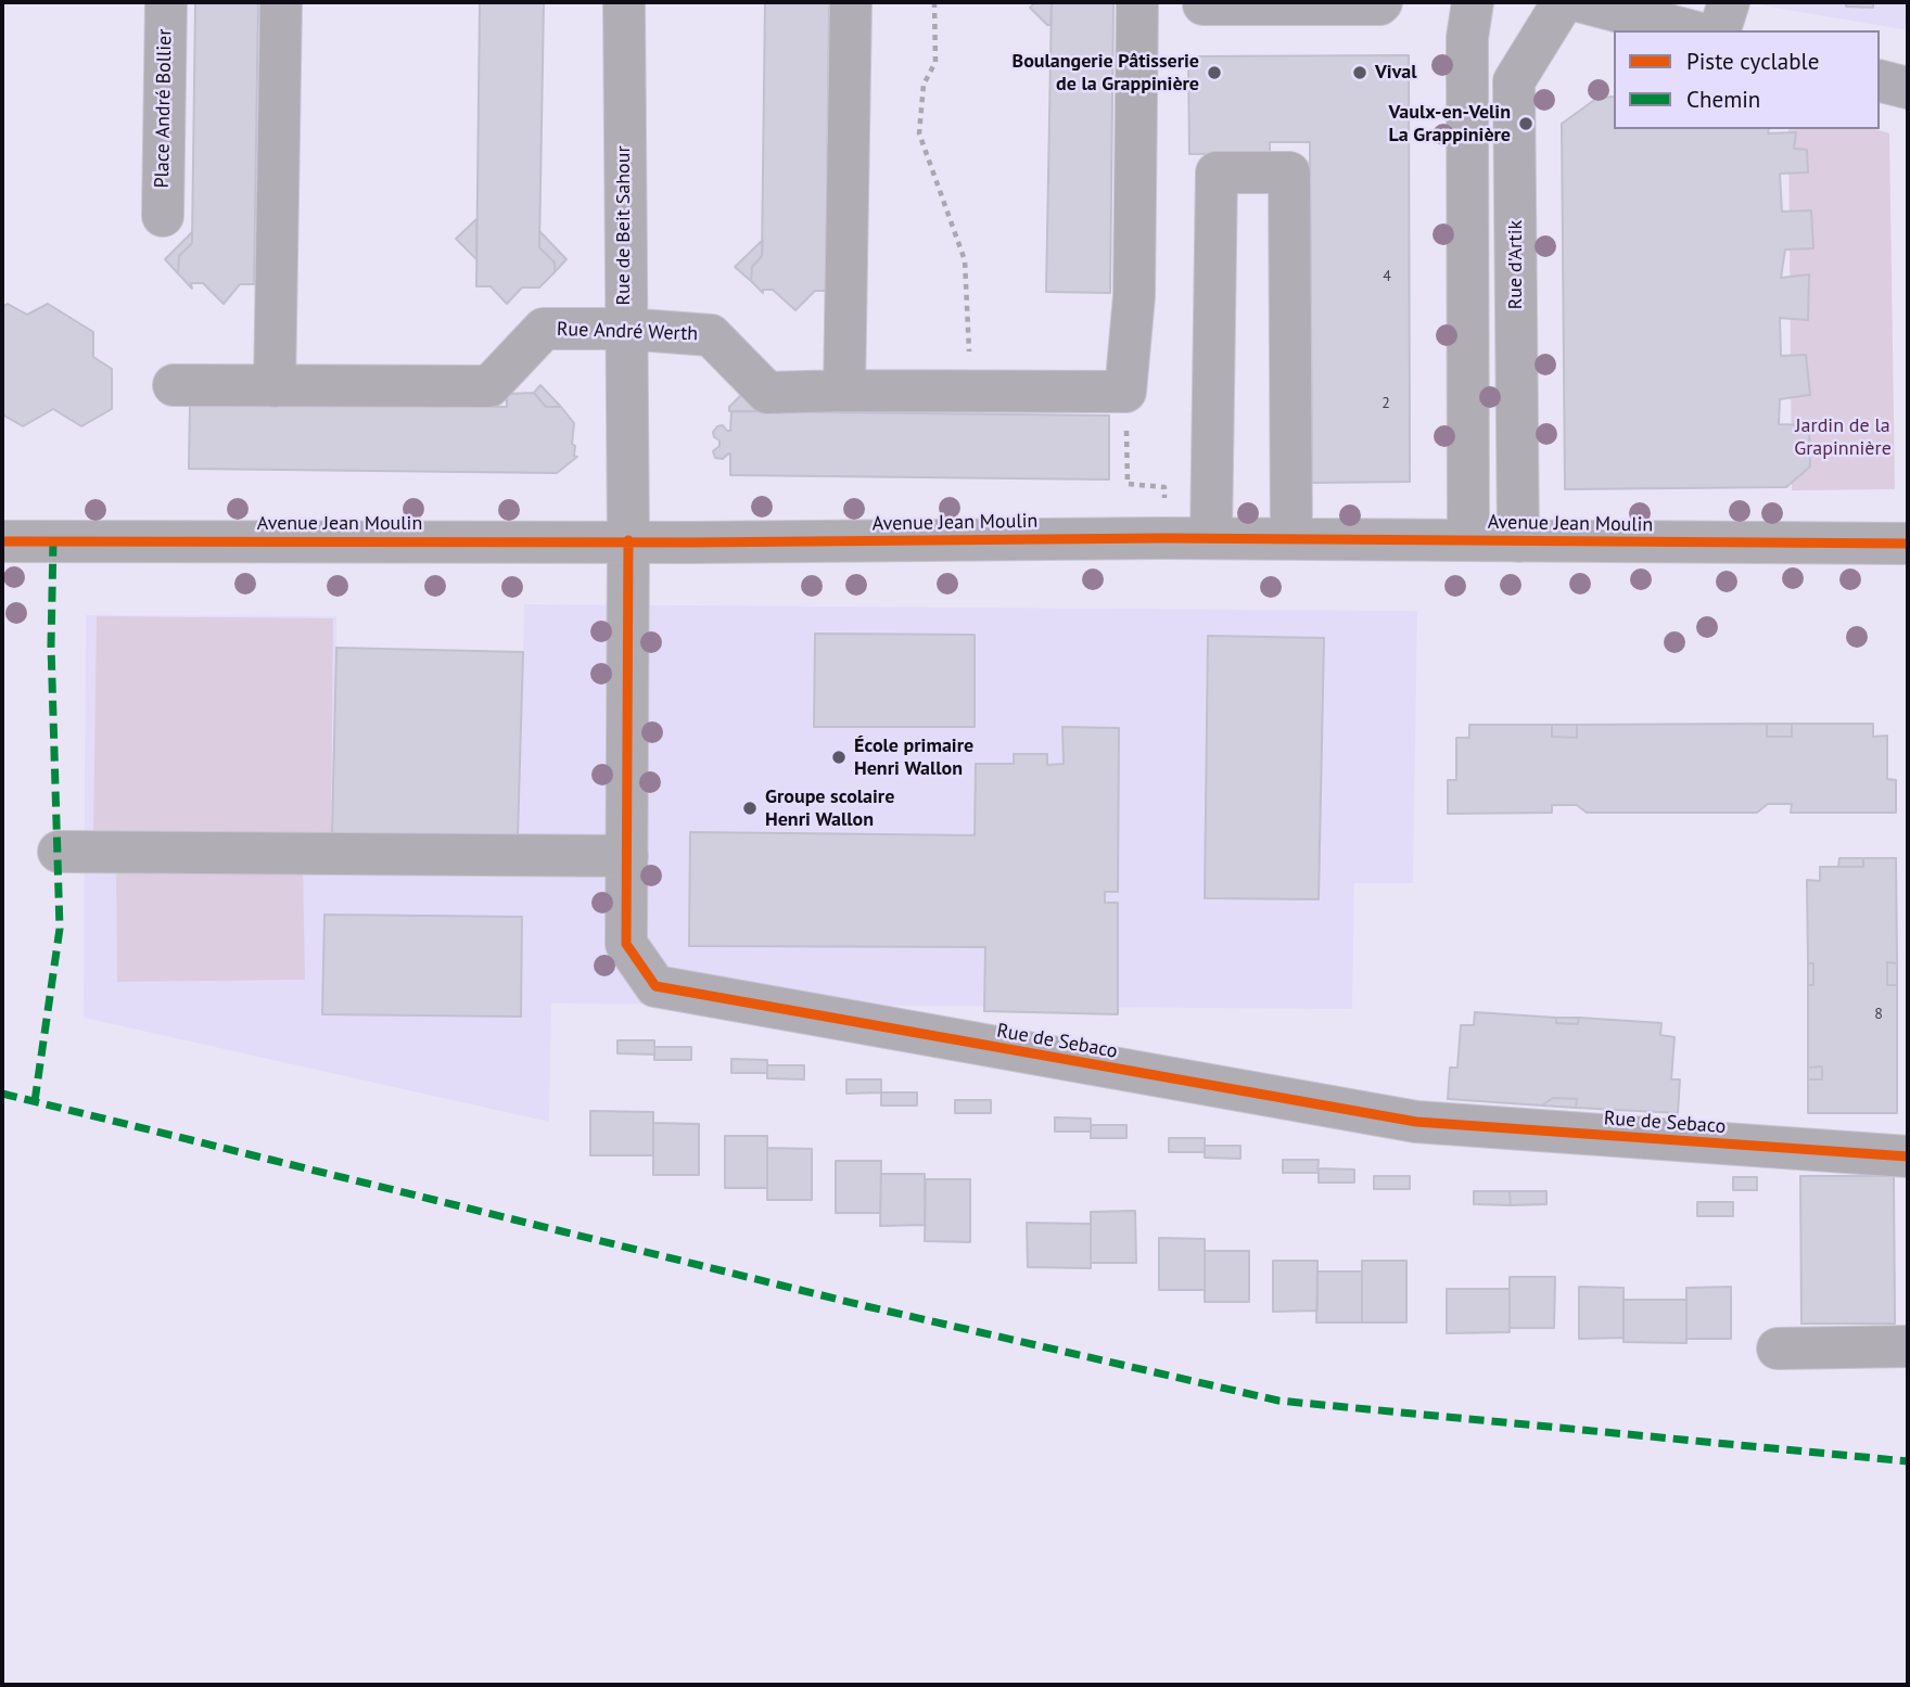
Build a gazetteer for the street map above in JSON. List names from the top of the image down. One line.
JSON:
{"streets":{"street":["Place André Bollier","Rue de Beit Sahour","Rue d'Artik","Rue André Werth","Avenue Jean Moulin","Rue de Sebaco"]},"crossings":[["Rue de Beit Sahour","Rue André Werth"],["Rue de Beit Sahour","Avenue Jean Moulin"],["Rue de Beit Sahour","Rue de Sebaco"],["Rue d'Artik","Avenue Jean Moulin"],["Avenue Jean Moulin","Rue de Sebaco"]],"parks":["Jardin de la Grapinnière"],"places":["Boulangerie Pâtisserie de la Grappinière","Vival","Vaulx-en-Velin La Grappinière","École primaire Henri Wallon","Groupe scolaire Henri Wallon"],"house_numbers":["4","2","8"],"legend":["Piste cyclable","Chemin"]}
